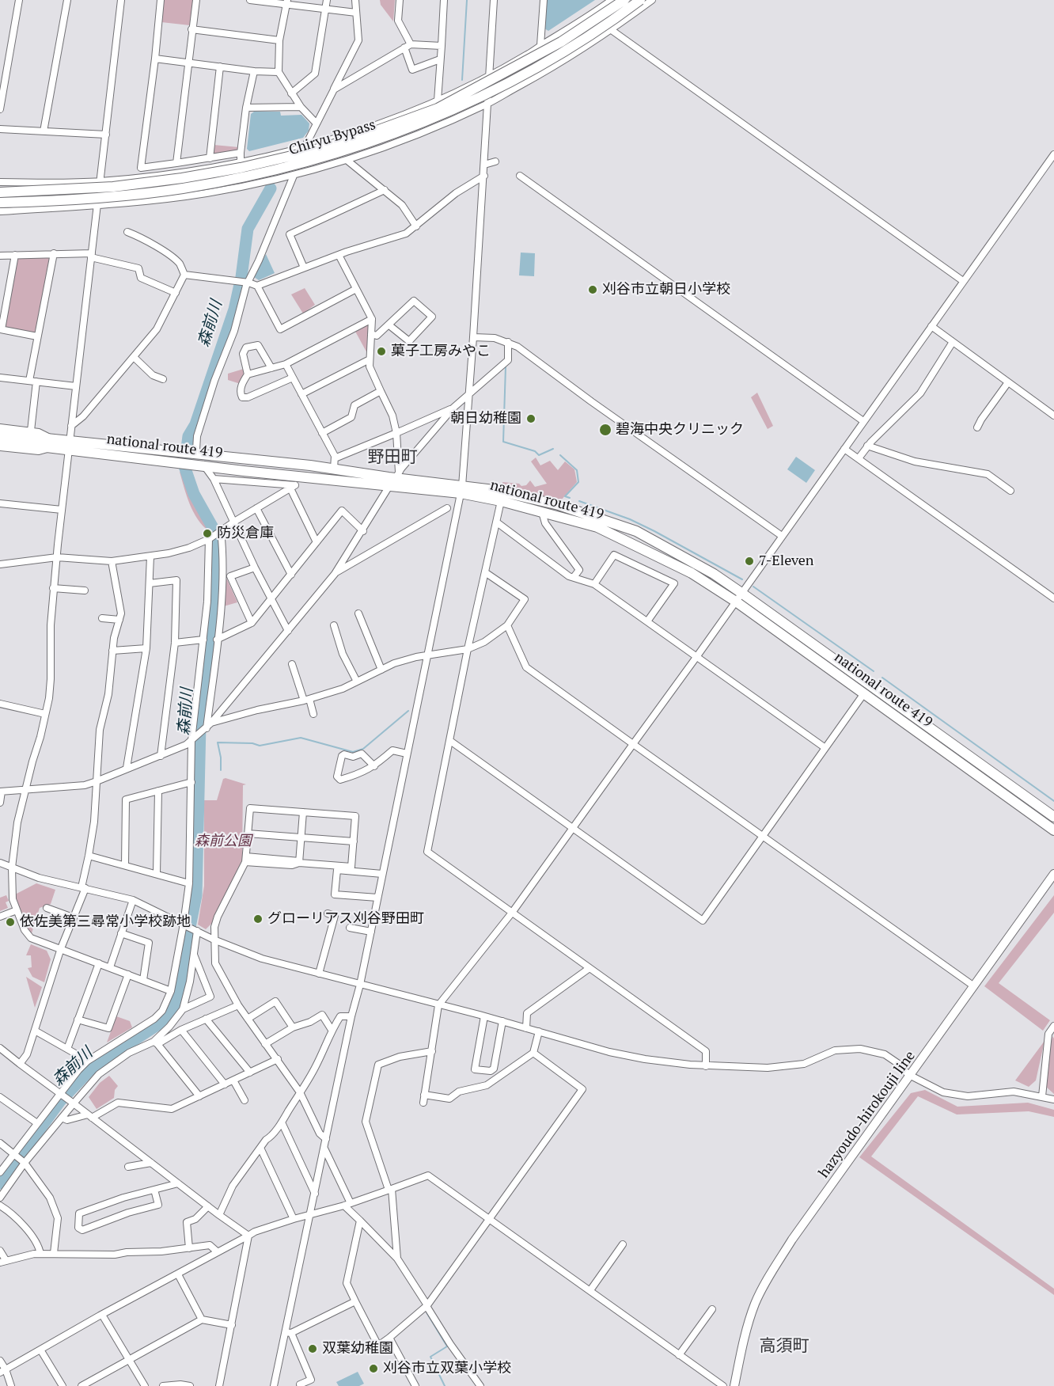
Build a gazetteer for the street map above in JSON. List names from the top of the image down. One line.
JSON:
{"streets":{"highway":["Chiryu Bypass","national route 419"],"main road":["hazyoudo-hirokouji line"]},"districts":["野田町","高須町"],"water":["森前川"],"parks":["森前公園"],"places":["刈谷市立朝日小学校","菓子工房みやこ","朝日幼稚園","碧海中央クリニック","防災倉庫","7-Eleven","グローリアス刈谷野田町","依佐美第三尋常小学校跡地","双葉幼稚園","刈谷市立双葉小学校"]}
